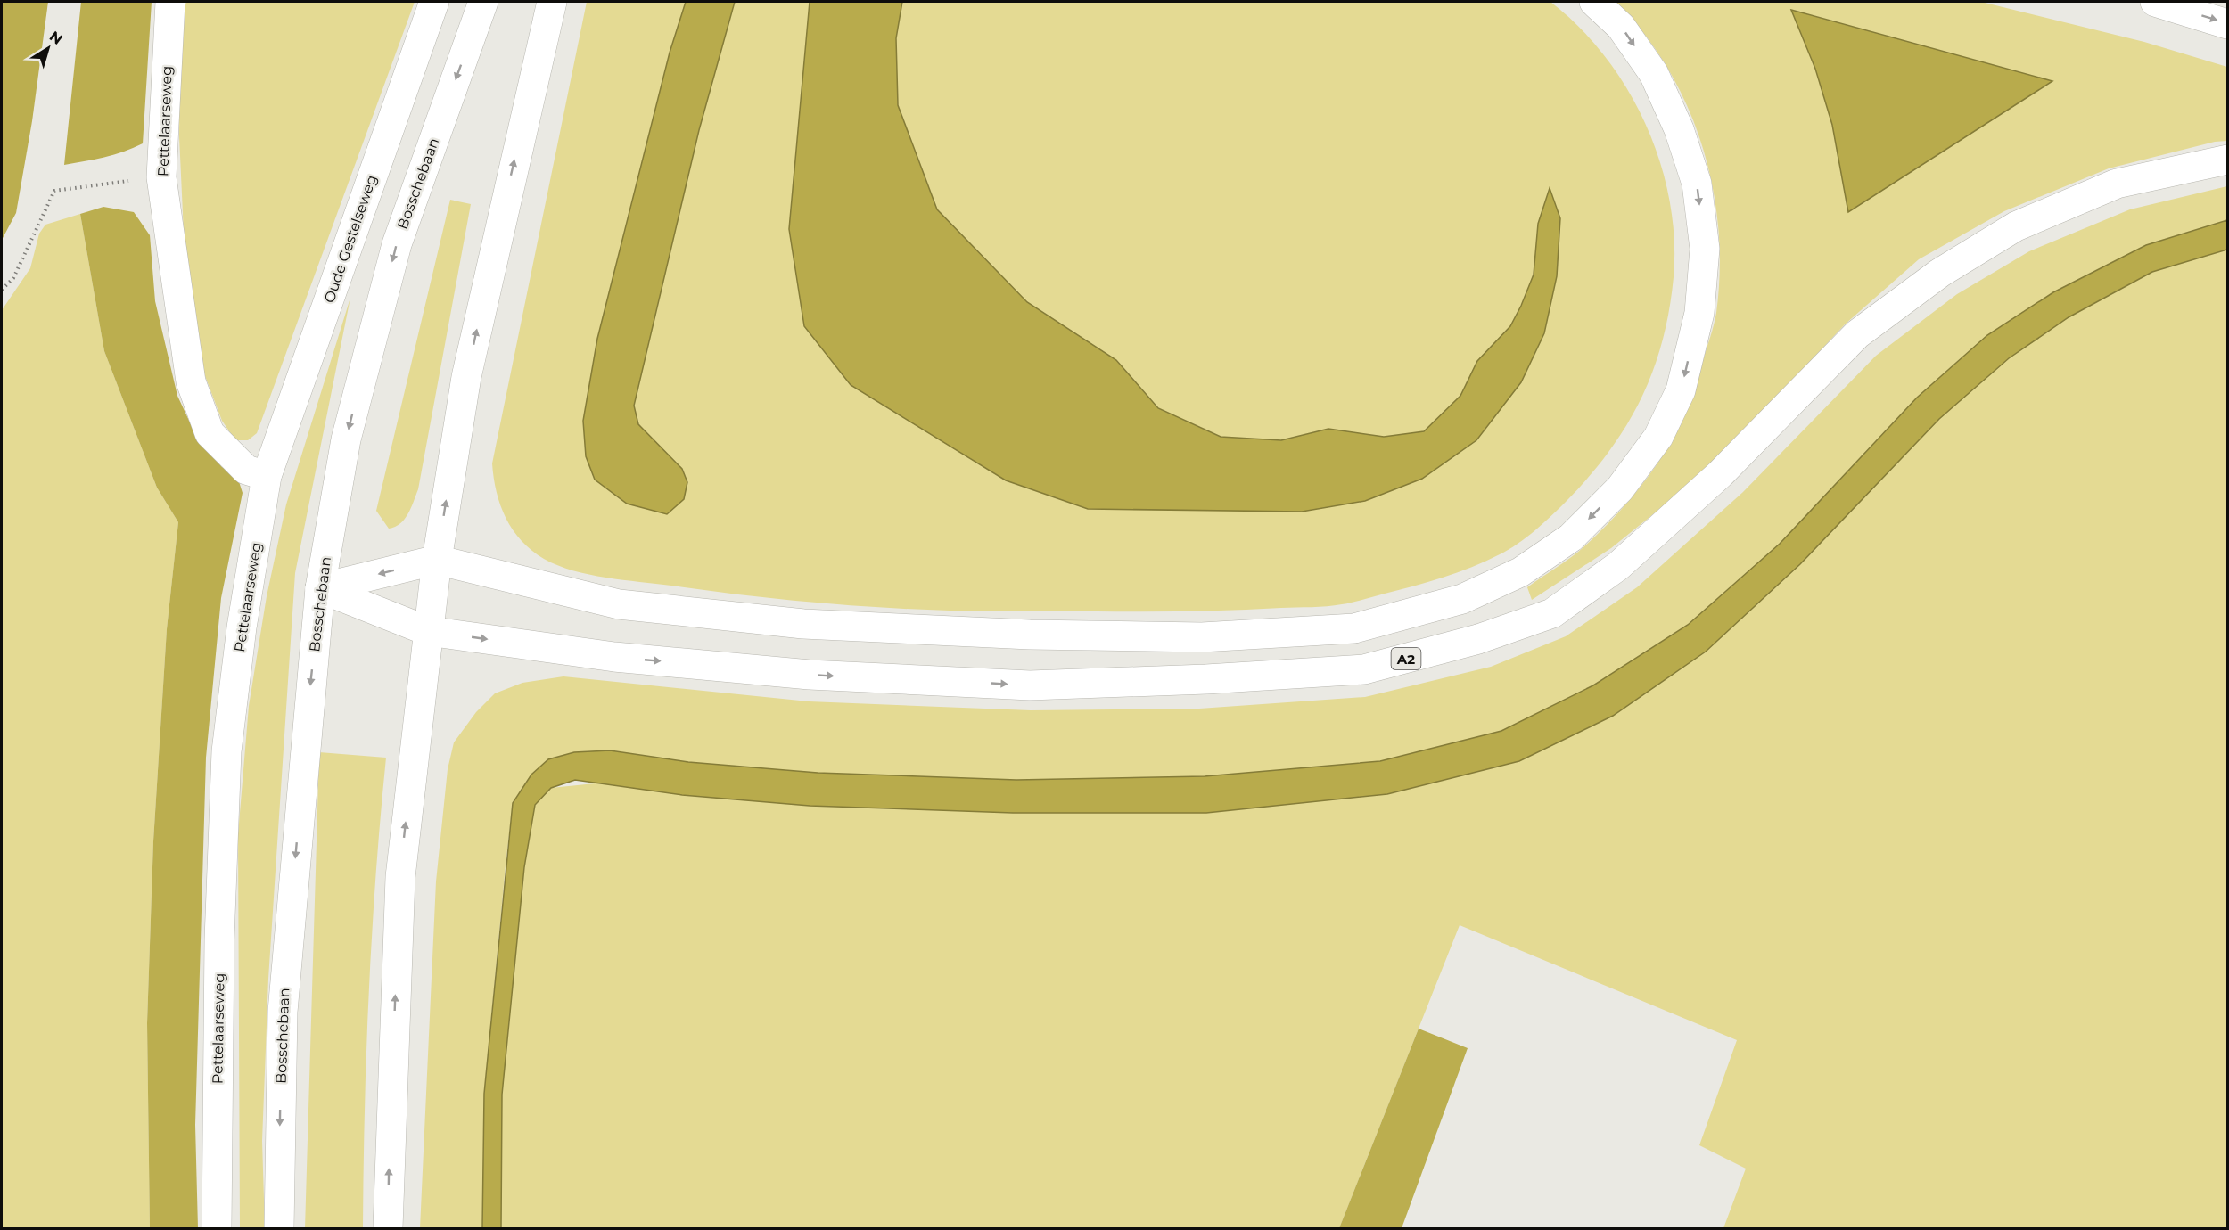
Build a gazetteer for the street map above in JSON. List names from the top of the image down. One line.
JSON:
{"streets":{"main road":["Pettelaarseweg","Bosschebaan","Oude Gestelseweg","A2"]},"crossings":[["Pettelaarseweg","Oude Gestelseweg"]],"north":"top right"}
